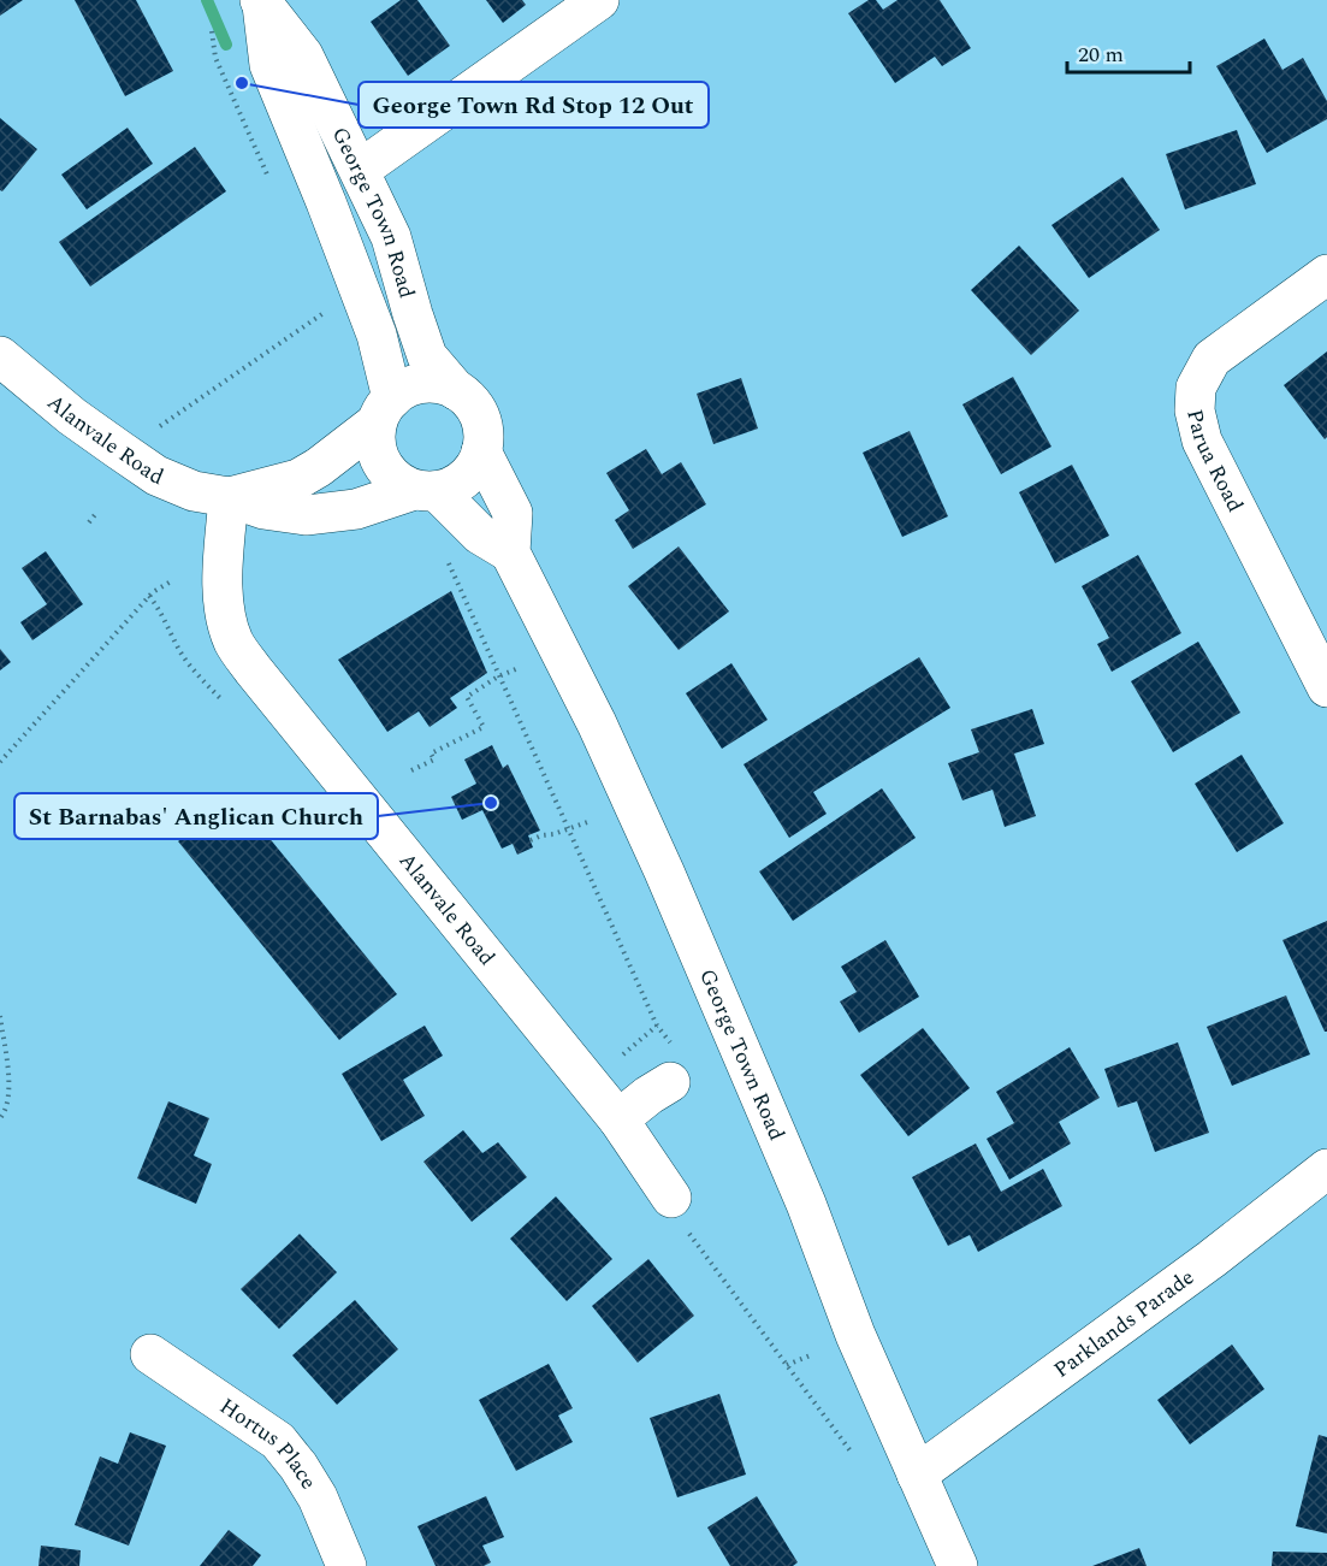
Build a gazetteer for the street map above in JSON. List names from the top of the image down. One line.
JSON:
{"streets":{"street":["George Town Road","Alanvale Road","Parua Road","Parklands Parade","Hortus Place"]},"crossings":[["George Town Road","Alanvale Road"],["George Town Road","Parklands Parade"]],"places":["George Town Rd Stop 12 Out","St Barnabas' Anglican Church"],"scale_bar":"20 m"}
